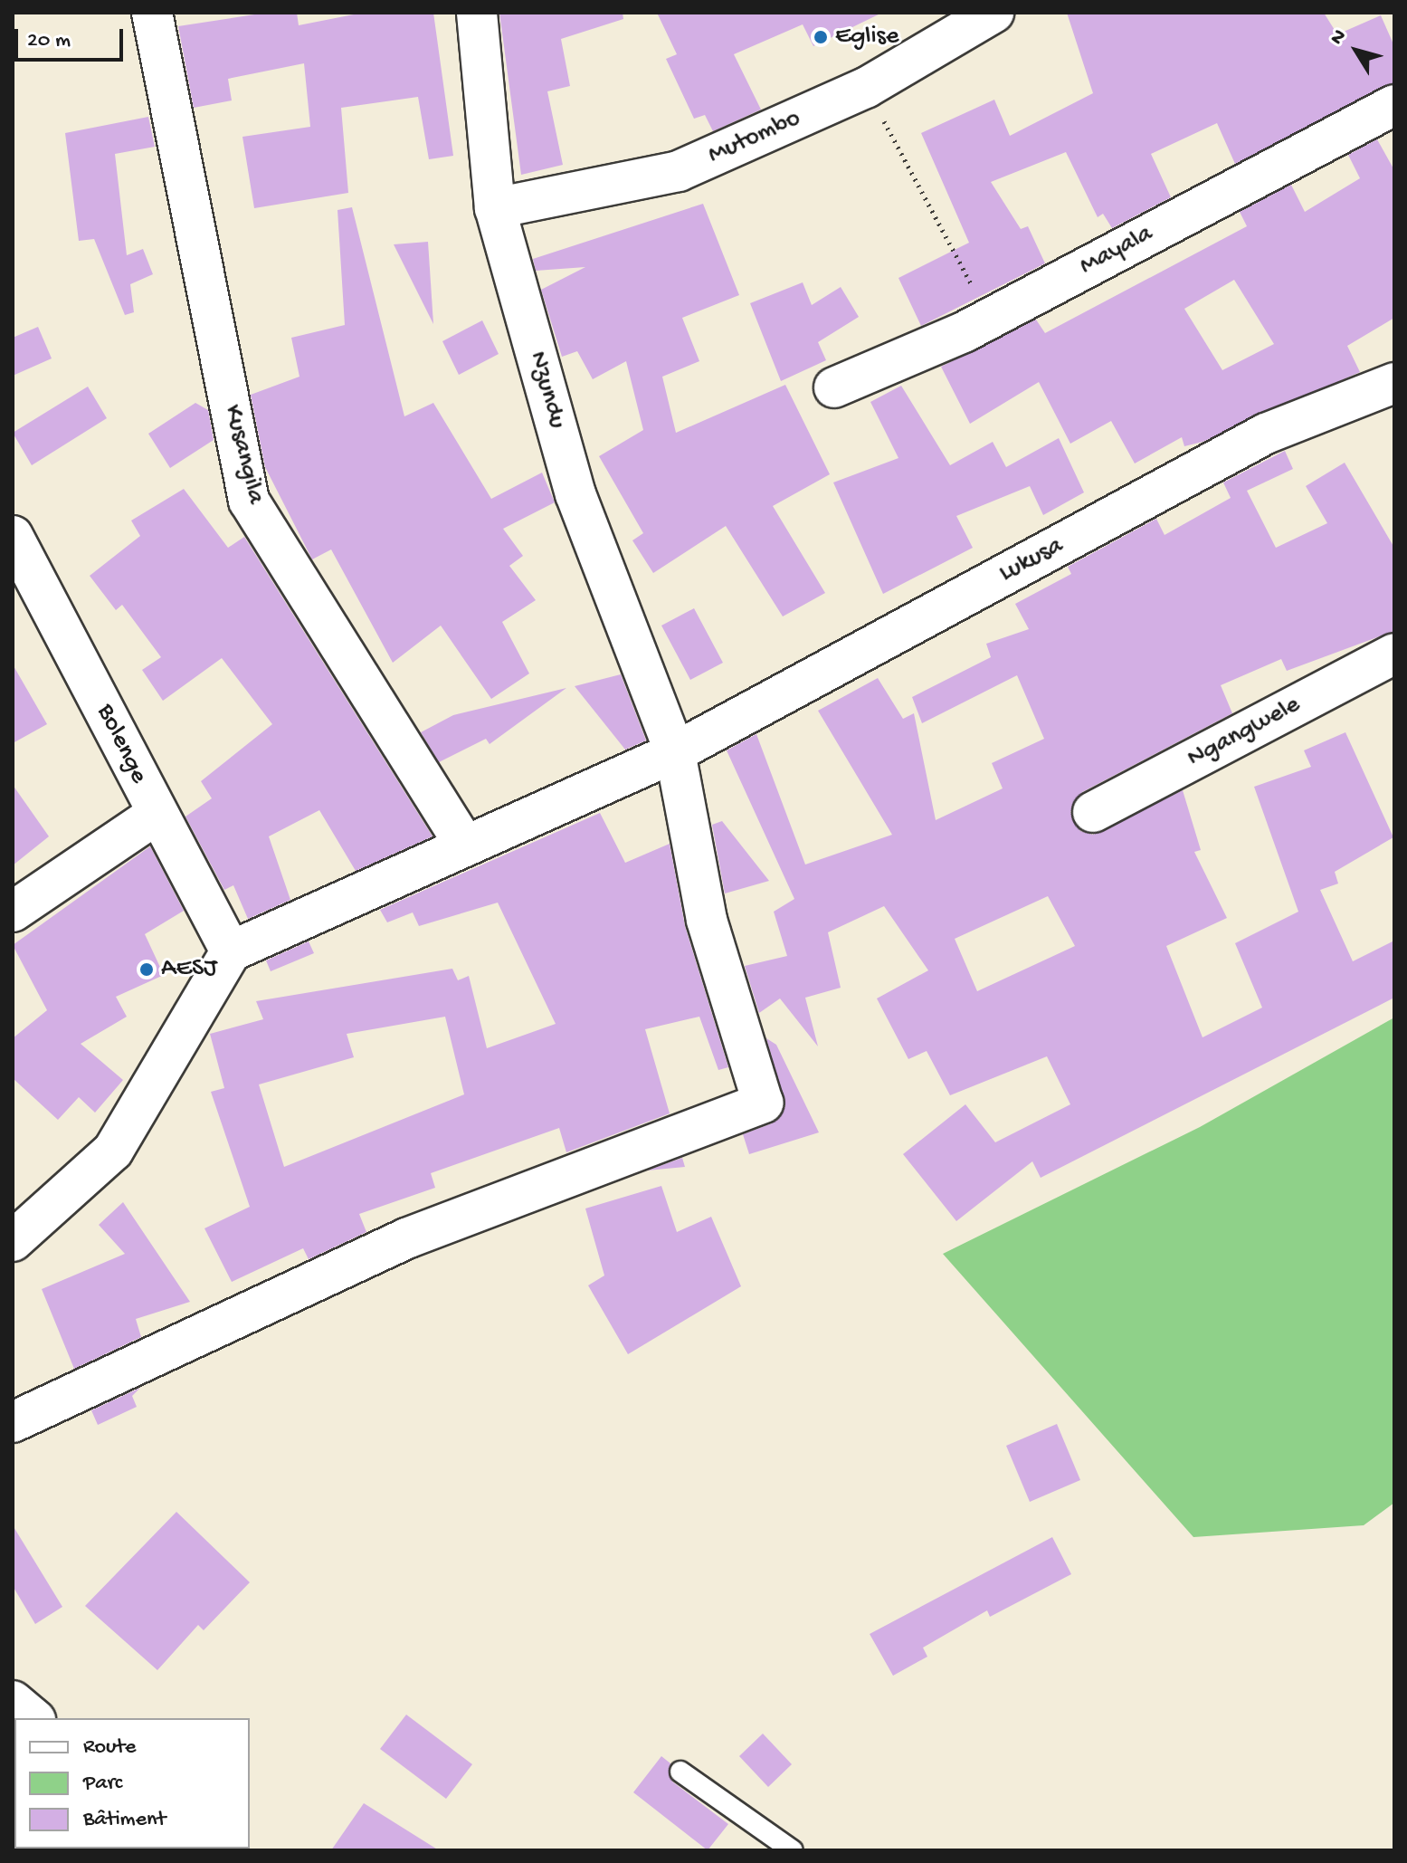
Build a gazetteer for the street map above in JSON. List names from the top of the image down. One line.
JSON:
{"streets":{"street":["Mutombo","Mayala","Nzundu","Kusangila","Lukusa","Ngangwele","Bolenge"]},"crossings":[["Mutombo","Nzundu"],["Nzundu","Lukusa"],["Kusangila","Lukusa"],["Lukusa","Bolenge"]],"places":["Eglise","AESJ"],"legend":["Route","Parc","Bâtiment"],"scale_bar":"20 m","north":"top left"}
